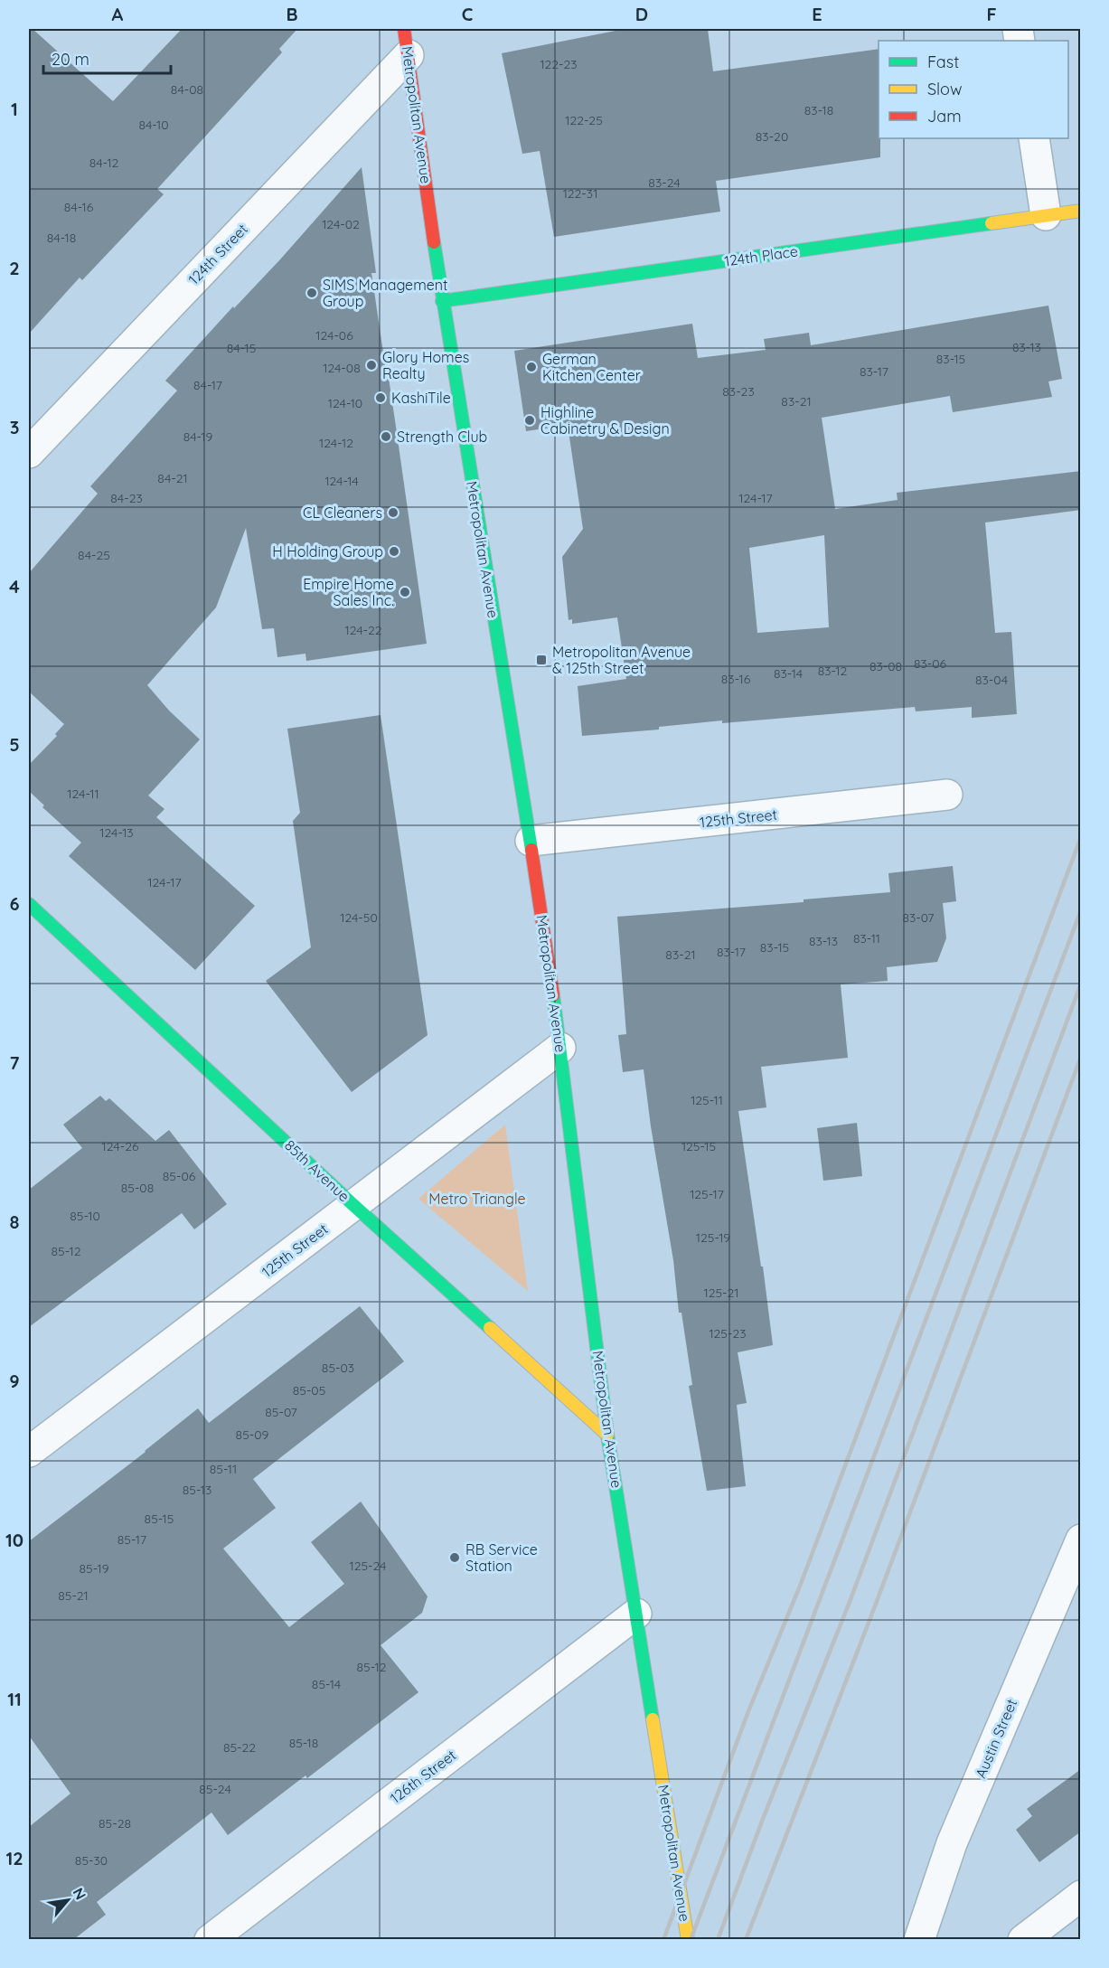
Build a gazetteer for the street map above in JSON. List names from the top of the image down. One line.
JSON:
{"streets":{"main road":["Metropolitan Avenue","124th Place","85th Avenue"],"street":["124th Street","125th Street","Austin Street","126th Street"]},"crossings":[["Metropolitan Avenue","124th Street"],["Metropolitan Avenue","124th Place"],["Metropolitan Avenue","125th Street"],["Metropolitan Avenue","85th Avenue"],["Metropolitan Avenue","126th Street"],["125th Street","85th Avenue"]],"parks":["Metro Triangle"],"places":{"other":["SIMS Management Group","Glory Homes Realty","German Kitchen Center","KashiTile","Highline Cabinetry & Design","Strength Club","CL Cleaners","H Holding Group","Empire Home Sales Inc.","RB Service Station"],"transit":["Metropolitan Avenue & 125th Street"]},"house_numbers":["122-23","84-08","83-18","122-25","84-10","83-20","84-12","83-24","122-31","84-16","124-02","84-18","124-06","83-13","84-15","83-15","124-08","83-17","84-17","83-23","83-21","124-10","84-19","124-12","84-21","124-14","84-23","124-17","84-25","124-22","83-06","83-08","83-12","83-14","83-16","83-04","124-11","124-13","124-17","124-50","83-07","83-11","83-13","83-15","83-17","83-21","125-11","124-26","125-15","85-06","85-08","125-17","85-10","125-19","85-12","125-21","125-23","85-03","85-05","85-07","85-09","85-11","85-13","85-15","85-17","125-24","85-19","85-21","85-12","85-14","85-18","85-22","85-24","85-28","85-30"],"legend":["Fast","Slow","Jam"],"scale_bar":"20 m","north":"top right","grid":{"columns":["A","B","C","D","E","F"],"rows":["1","2","3","4","5","6","7","8","9","10","11","12"]}}
